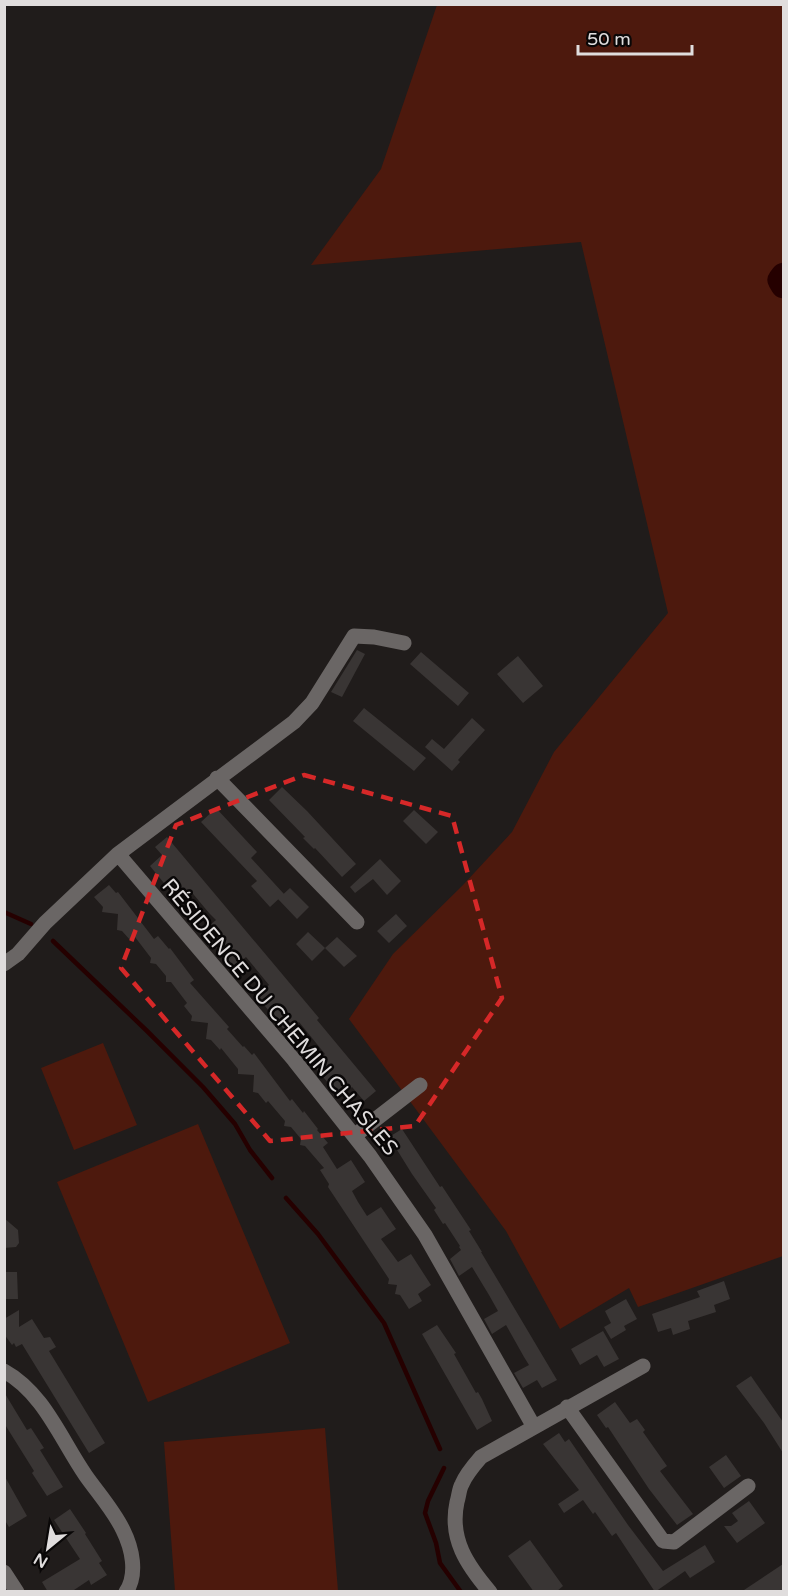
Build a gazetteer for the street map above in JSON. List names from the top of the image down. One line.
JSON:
{"streets":{"street":["RÉSIDENCE DU CHEMIN CHASLES"]},"scale_bar":"50 m","north":"bottom left"}
